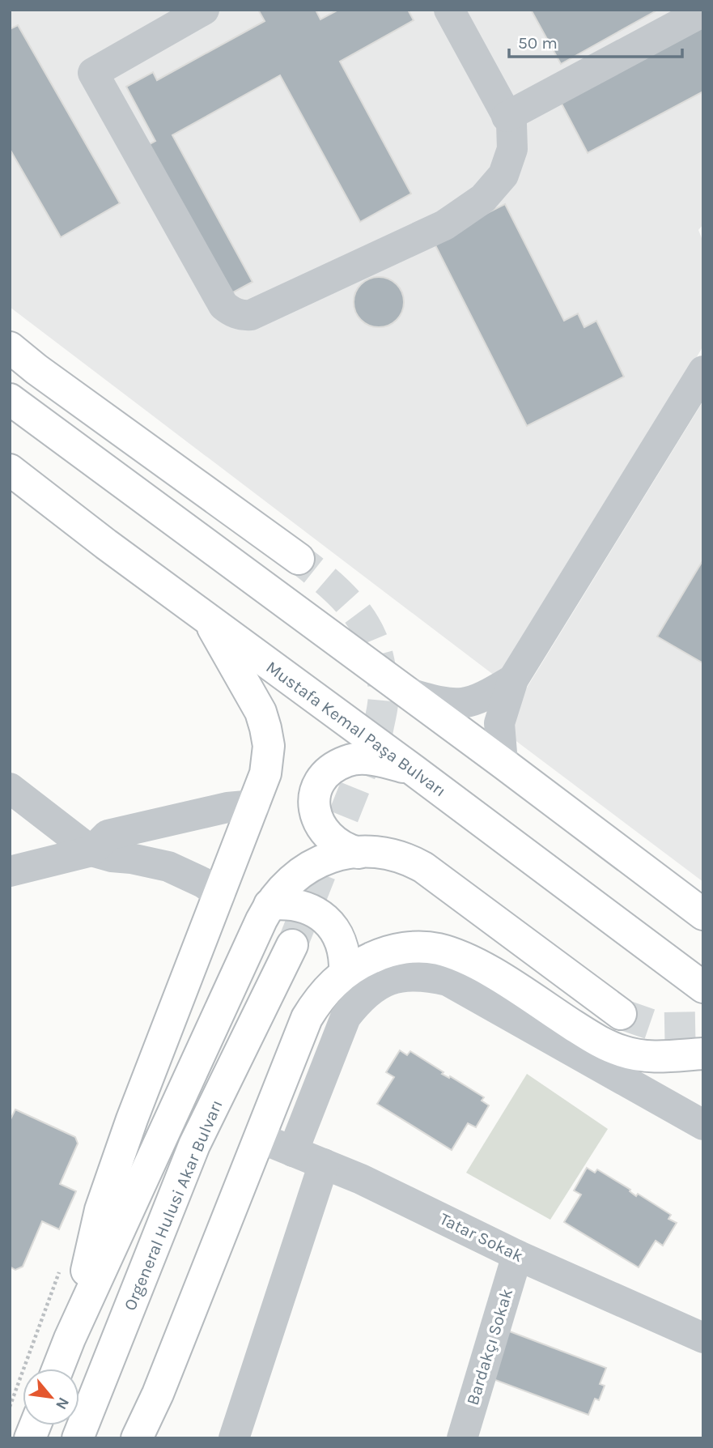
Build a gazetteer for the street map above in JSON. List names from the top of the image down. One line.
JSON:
{"streets":{"main road":["Mustafa Kemal Paşa Bulvarı","Orgeneral Hulusi Akar Bulvarı"],"street":["Tatar Sokak","Bardakçı Sokak"]},"crossings":[["Tatar Sokak","Bardakçı Sokak"]],"scale_bar":"50 m","north":"bottom right"}
